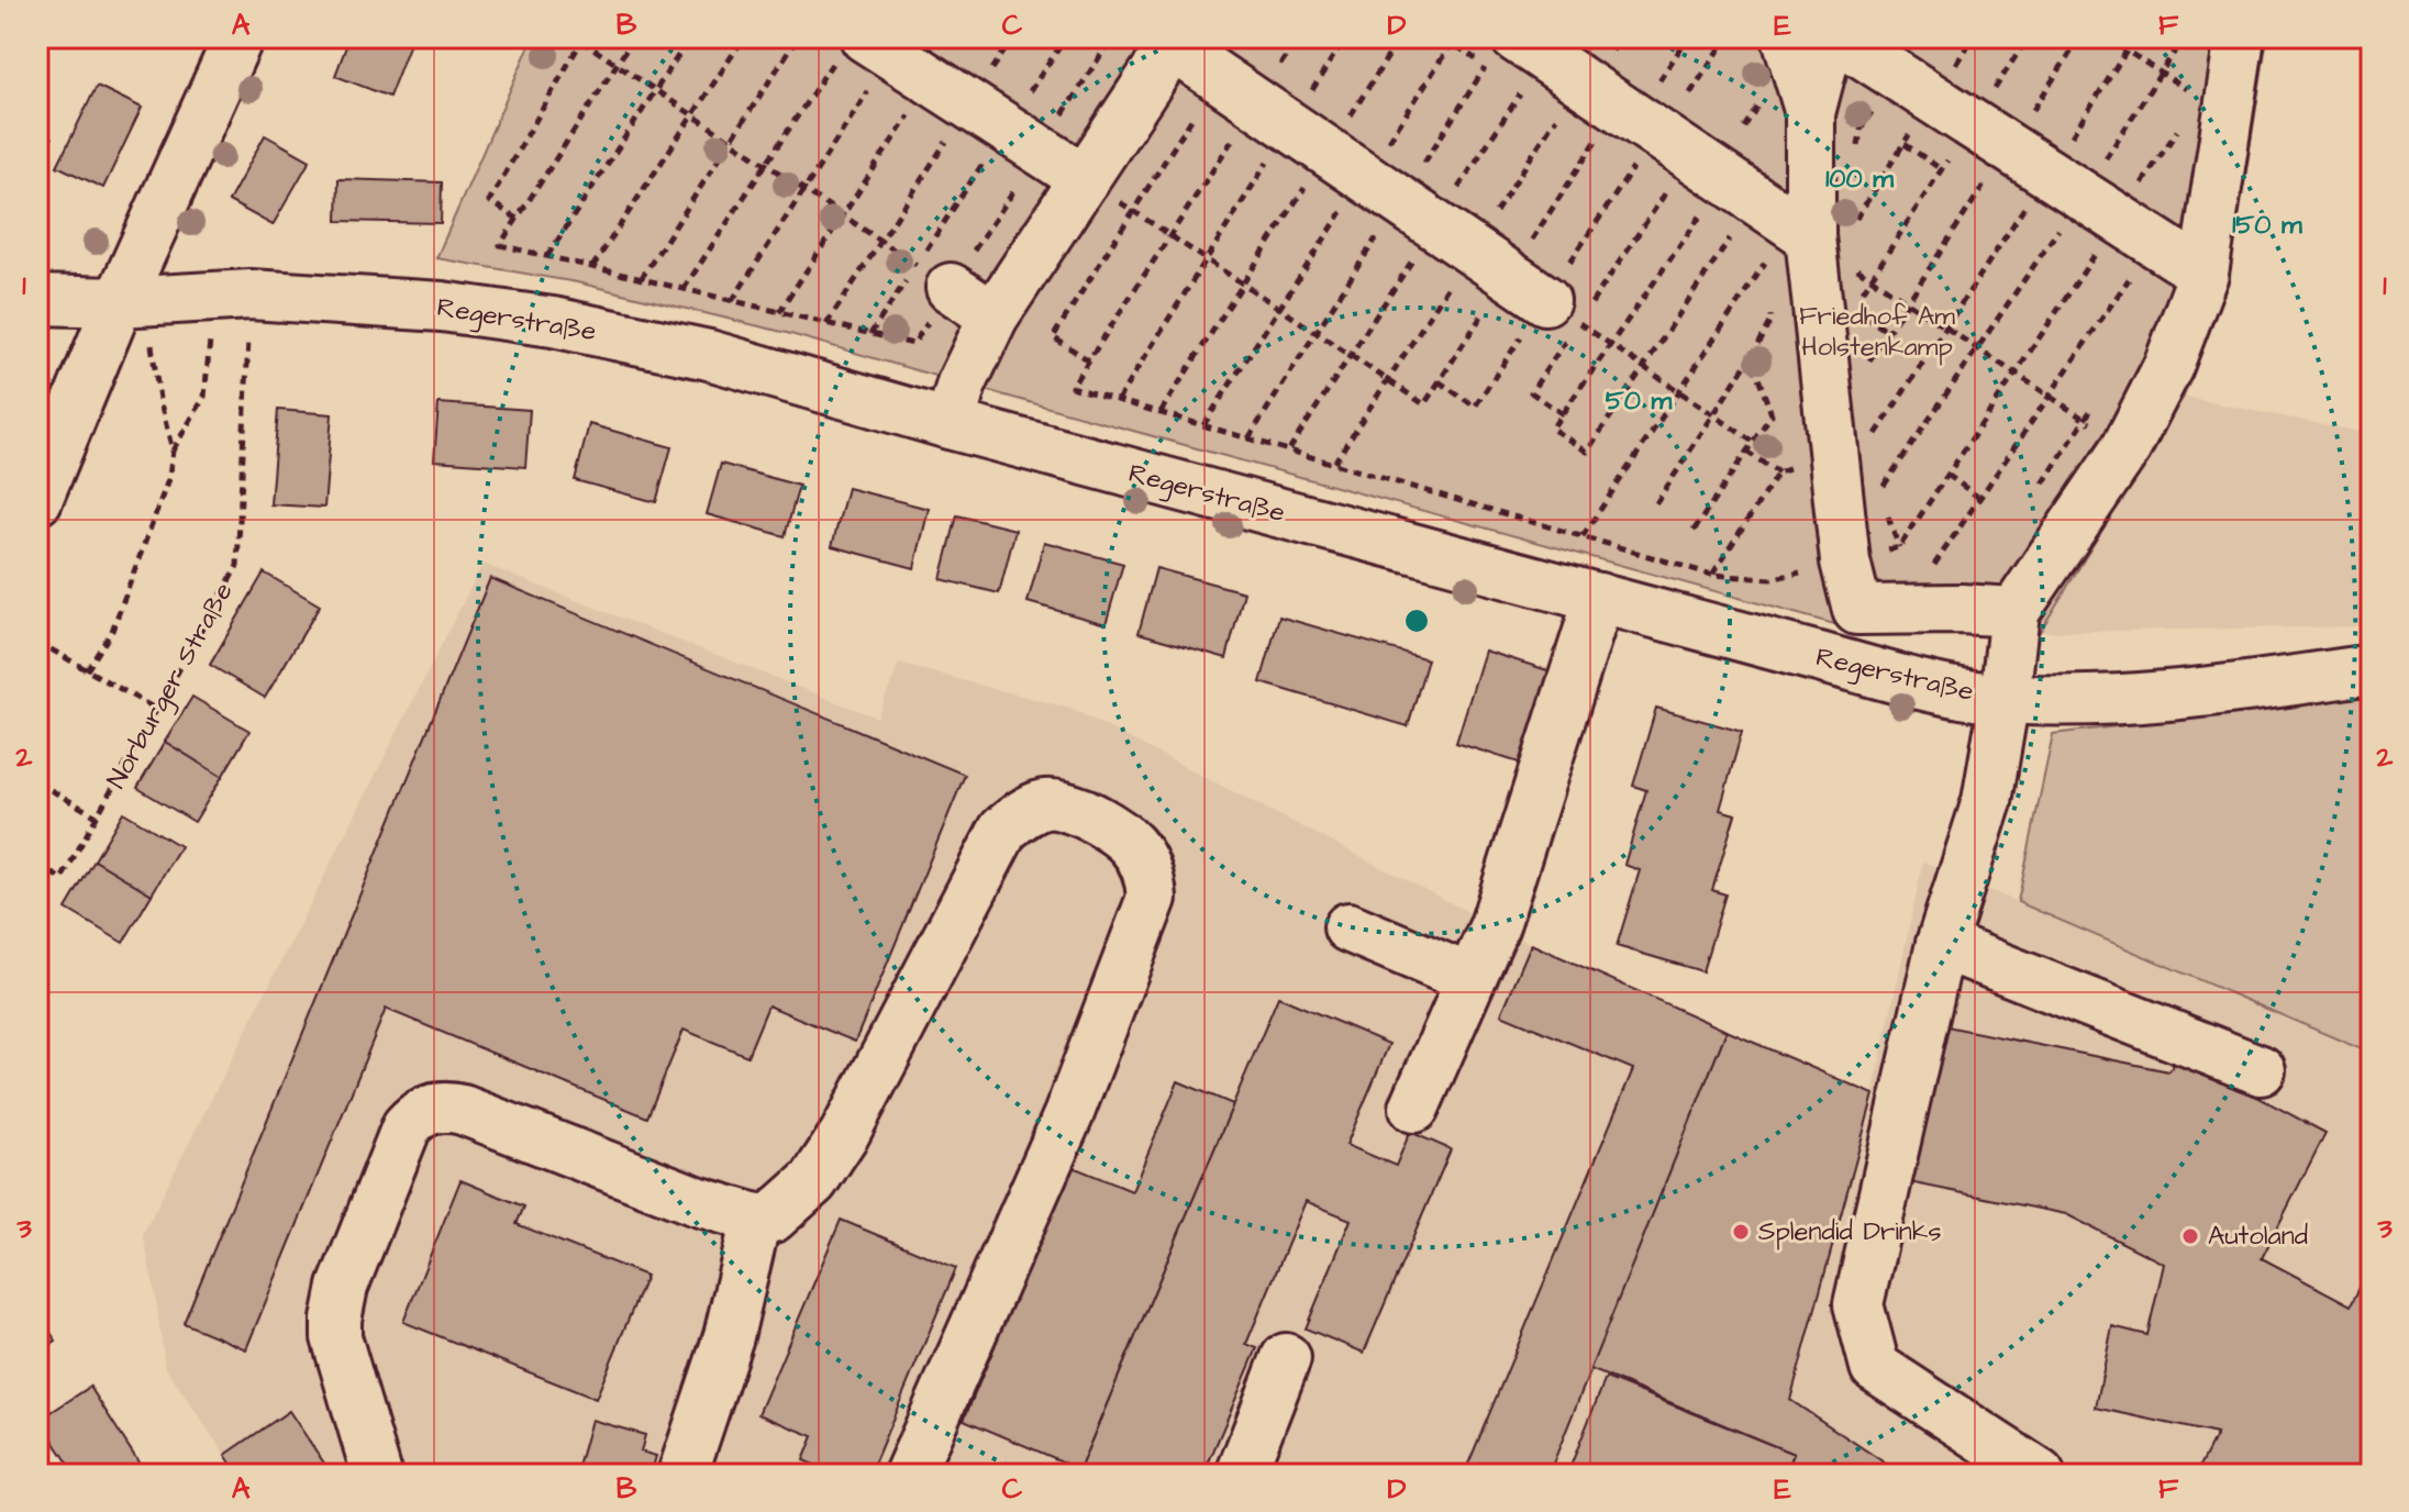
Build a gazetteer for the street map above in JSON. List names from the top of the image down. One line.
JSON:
{"streets":{"street":["Regerstraße"],"path":["Norburger Straße"]},"crossings":[["Regerstraße","Norburger Straße"]],"parks":["Friedhof Am Holstenkamp"],"places":["Splendid Drinks","Autoland"],"grid":{"columns":["A","B","C","D","E","F"],"rows":["1","2","3"]},"rings":["100 m","150 m","50 m"]}
